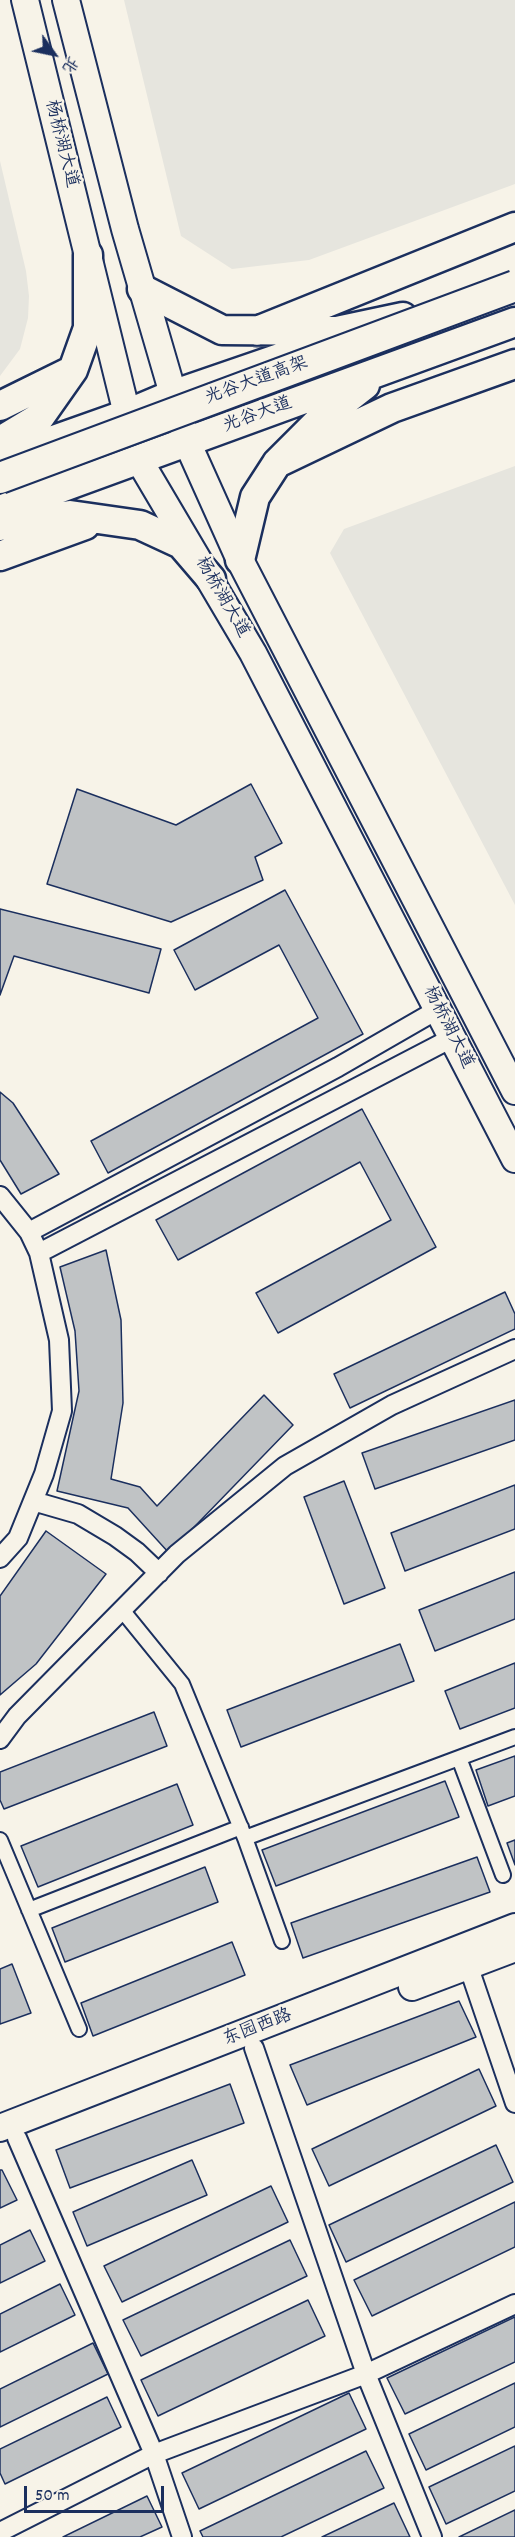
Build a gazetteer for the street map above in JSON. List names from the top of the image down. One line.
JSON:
{"streets":{"highway":["光谷大道高架"],"main road":["杨桥湖大道","光谷大道","东园西路"]},"crossings":[["杨桥湖大道","光谷大道"]],"scale_bar":"50 m","north":"bottom right"}
